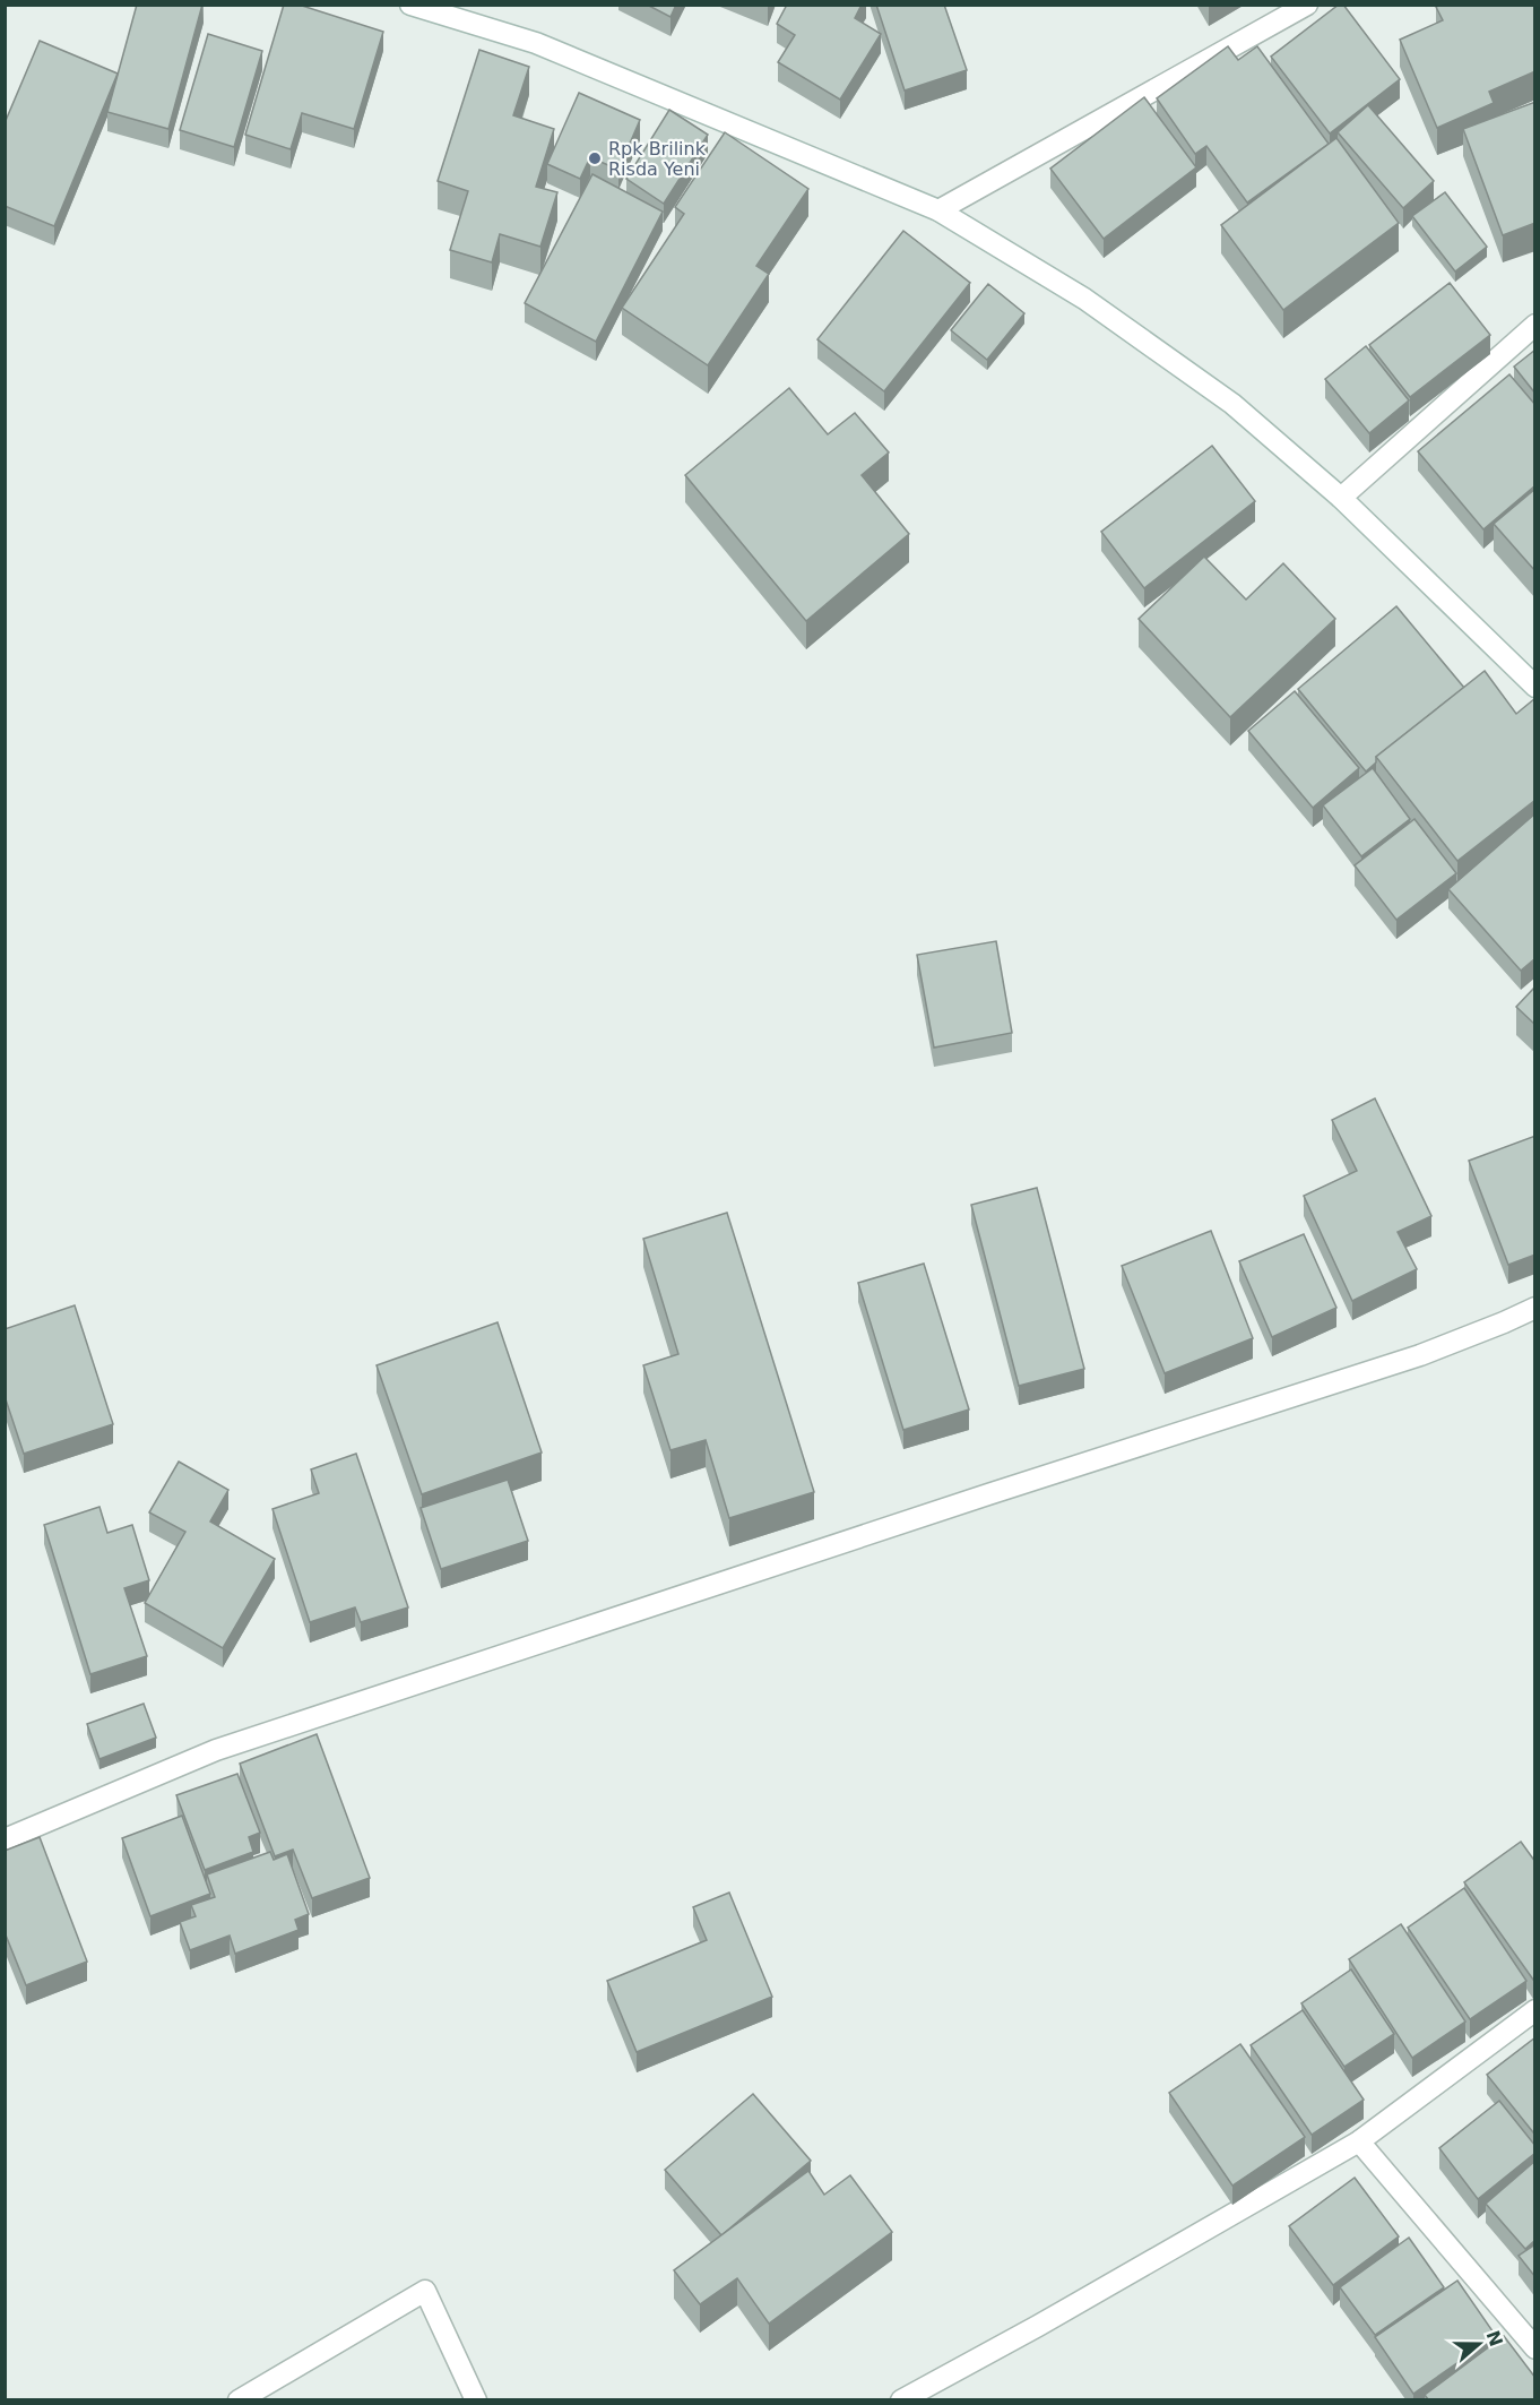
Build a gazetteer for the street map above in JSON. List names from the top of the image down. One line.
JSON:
{"places":["Rpk Brilink Risda Yeni"],"north":"right"}
